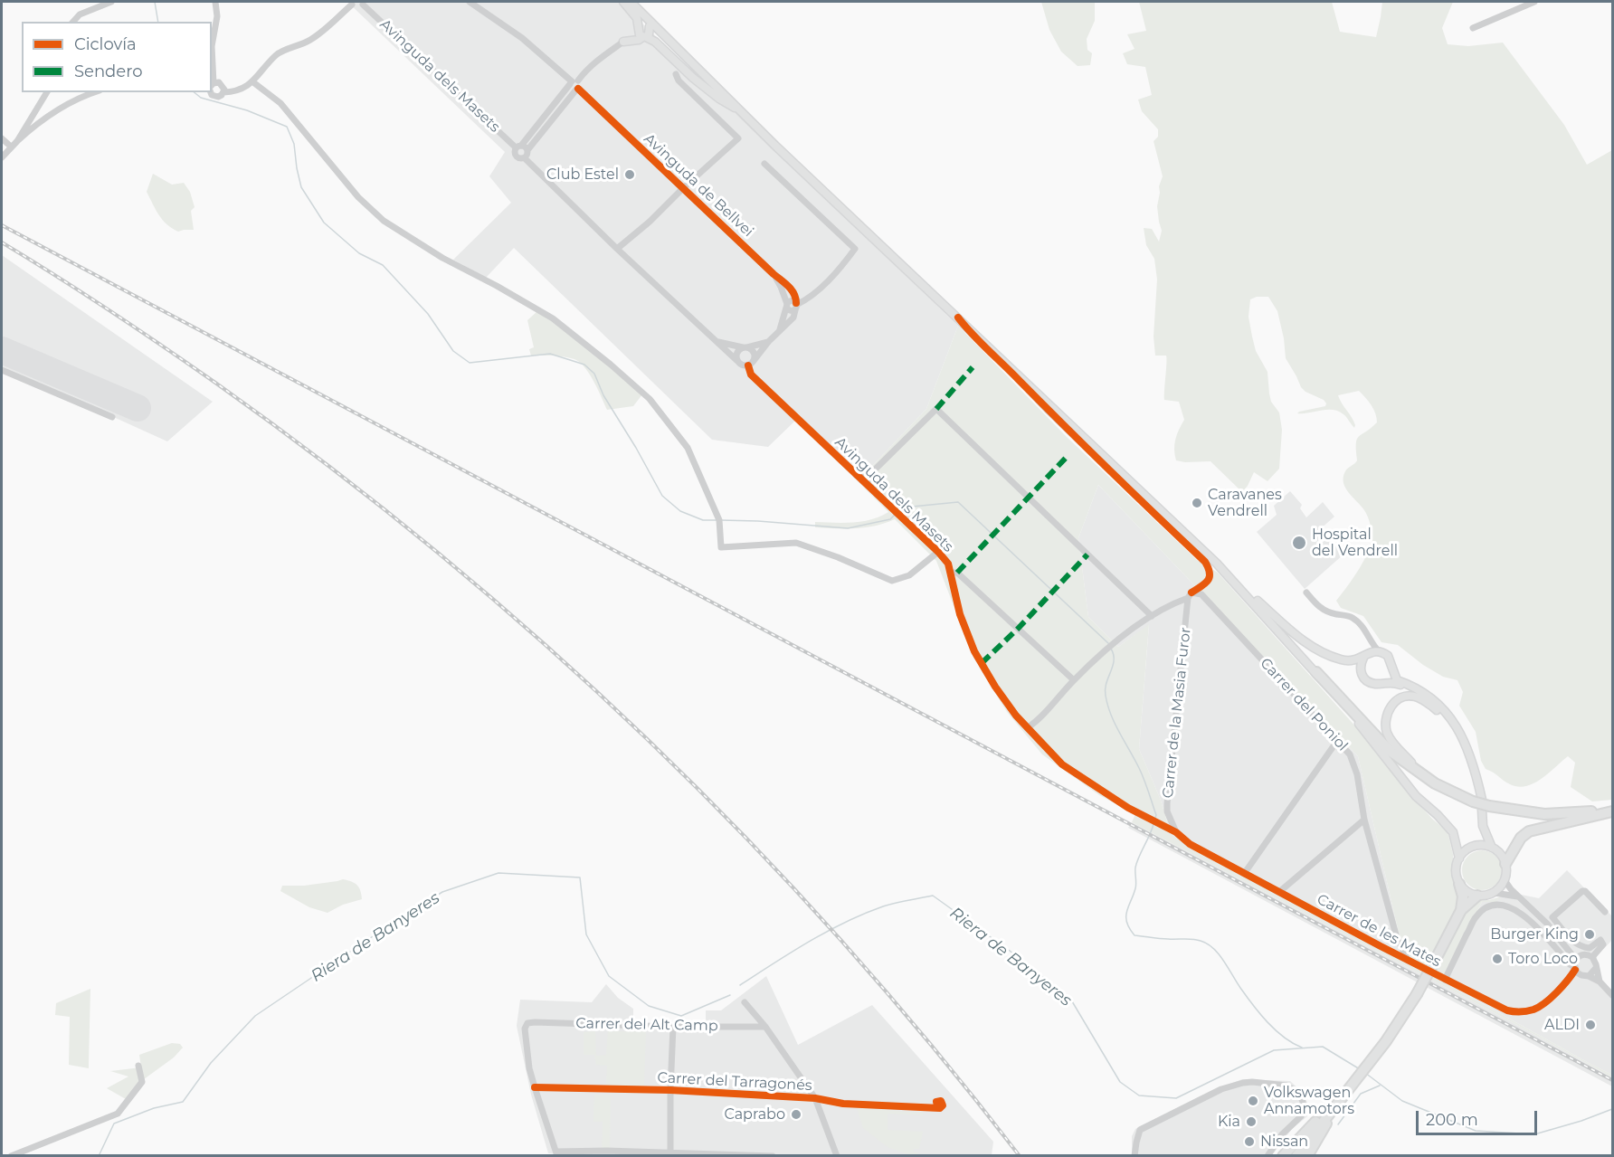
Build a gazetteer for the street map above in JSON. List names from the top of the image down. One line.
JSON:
{"streets":{"street":["Avinguda dels Masets","Avinguda de Bellvei","Carrer del Poniol","Carrer de la Masia Furor","Carrer de les Mates","Carrer del Alt Camp","Carrer del Tarragonés"]},"crossings":[["Avinguda dels Masets","Carrer de la Masia Furor"],["Avinguda dels Masets","Carrer de les Mates"],["Carrer del Poniol","Carrer de la Masia Furor"],["Carrer del Poniol","Carrer de les Mates"],["Carrer de la Masia Furor","Carrer de les Mates"],["Carrer del Alt Camp","Carrer del Tarragonés"]],"water":["Riera de Banyeres"],"places":["Club Estel","Caravanes Vendrell","Hospital del Vendrell","Burger King","Toro Loco","ALDI","Volkswagen Annamotors","Caprabo","Kia","Nissan"],"legend":["Ciclovía","Sendero"],"scale_bar":"200 m"}
